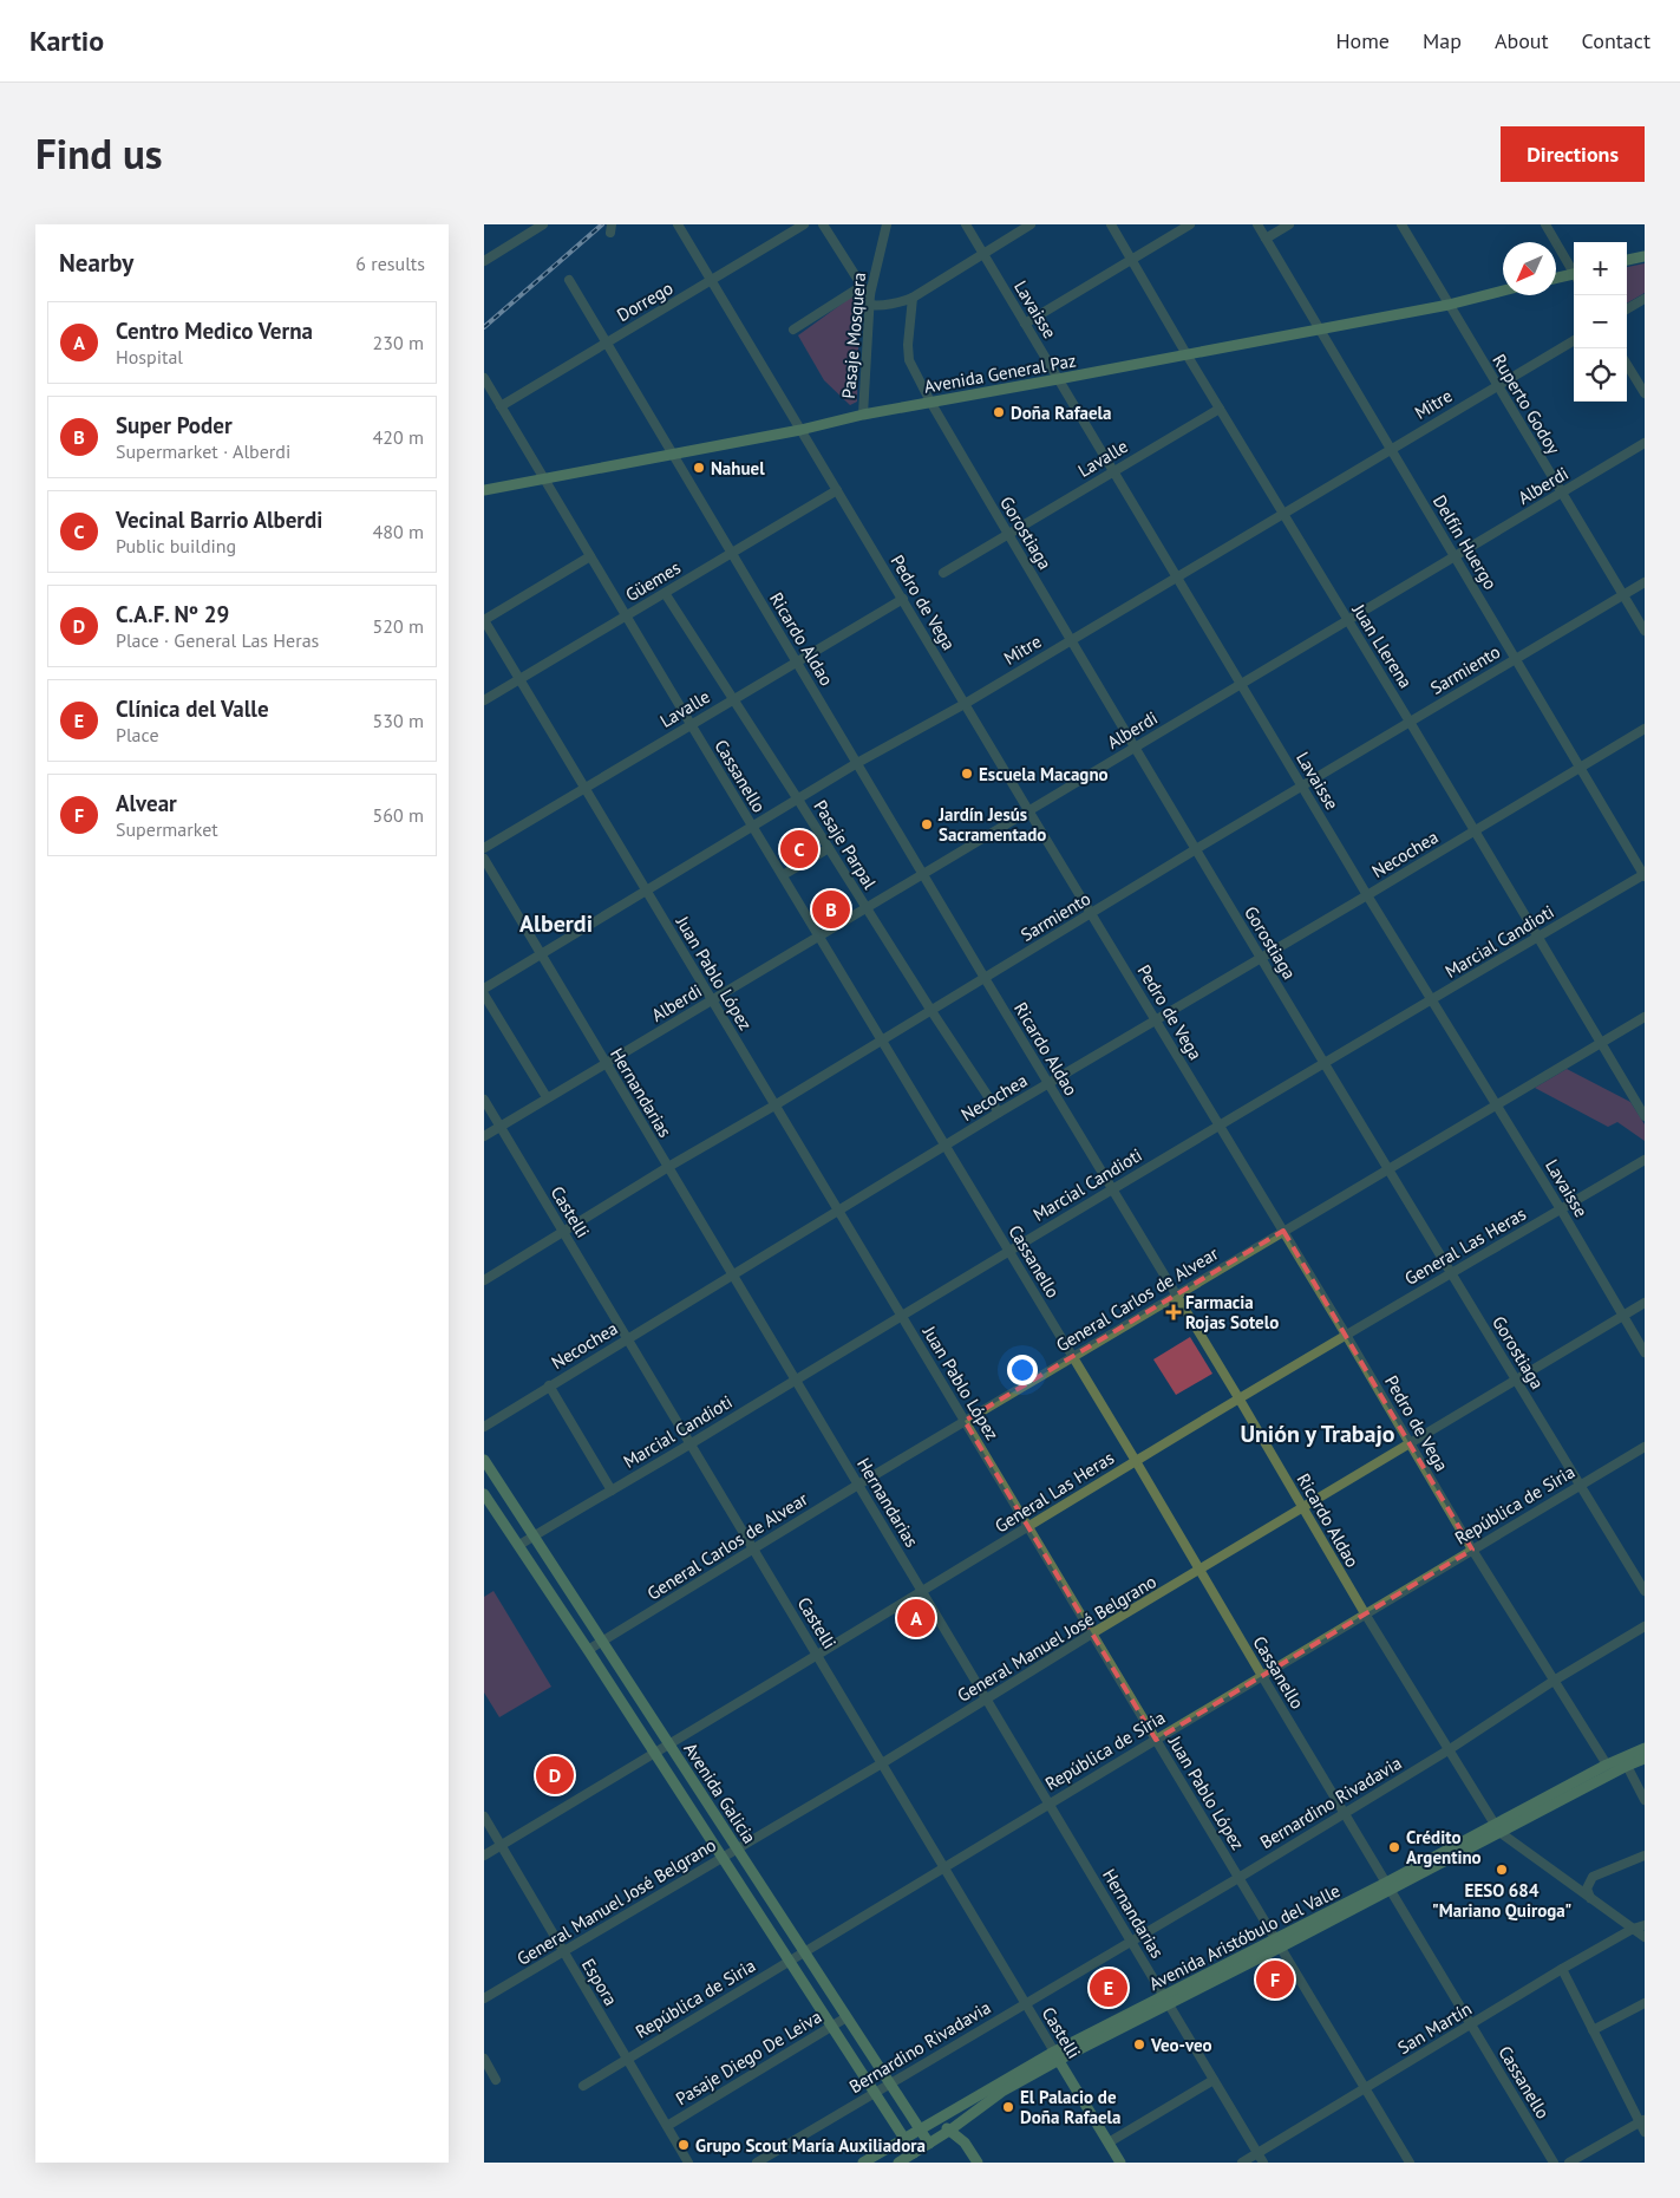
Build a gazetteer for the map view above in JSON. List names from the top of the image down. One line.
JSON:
{"streets":{"main road":["Avenida General Paz","Castelli","Avenida Galicia","Avenida Aristóbulo del Valle"],"street":["Dorrego","Lavaisse","Pasaje Mosquera","Mitre","Ruperto Godoy","Lavalle","Alberdi","Gorostiaga","Delfín Huergo","Güemes","Pedro de Vega","Ricardo Aldao","Juan Llerena","Sarmiento","Cassanello","Pasaje Parpal","Necochea","Marcial Candioti","Juan Pablo López","Hernandarias","General Las Heras","General Carlos de Alvear","República de Siria","General Manuel José Belgrano","Bernardino Rivadavia","Espora","San Martín","Pasaje Diego De Leiva"]},"crossings":[["Dorrego","Pedro de Vega"],["Dorrego","Ricardo Aldao"],["Dorrego","Cassanello"],["Lavaisse","Avenida General Paz"],["Lavaisse","Mitre"],["Lavaisse","Lavalle"],["Lavaisse","Alberdi"],["Lavaisse","Sarmiento"],["Lavaisse","Necochea"],["Lavaisse","Marcial Candioti"],["Lavaisse","General Las Heras"],["Lavaisse","General Carlos de Alvear"],["Lavaisse","General Manuel José Belgrano"],["Pasaje Mosquera","Avenida General Paz"],["Avenida General Paz","Ruperto Godoy"],["Avenida General Paz","Gorostiaga"],["Avenida General Paz","Delfín Huergo"],["Avenida General Paz","Pedro de Vega"],["Avenida General Paz","Ricardo Aldao"],["Avenida General Paz","Juan Llerena"],["Avenida General Paz","Cassanello"],["Mitre","Ruperto Godoy"],["Mitre","Gorostiaga"],["Mitre","Delfín Huergo"],["Mitre","Pedro de Vega"],["Mitre","Ricardo Aldao"],["Mitre","Juan Llerena"],["Mitre","Cassanello"],["Mitre","Pasaje Parpal"],["Mitre","Juan Pablo López"],["Mitre","Hernandarias"],["Ruperto Godoy","Alberdi"],["Ruperto Godoy","Sarmiento"],["Lavalle","Gorostiaga"],["Lavalle","Pedro de Vega"],["Lavalle","Ricardo Aldao"],["Lavalle","Juan Llerena"],["Lavalle","Cassanello"],["Lavalle","Pasaje Parpal"],["Lavalle","Juan Pablo López"],["Alberdi","Gorostiaga"],["Alberdi","Delfín Huergo"],["Alberdi","Pedro de Vega"],["Alberdi","Ricardo Aldao"],["Alberdi","Juan Llerena"],["Alberdi","Cassanello"],["Alberdi","Pasaje Parpal"],["Alberdi","Juan Pablo López"],["Alberdi","Hernandarias"],["Alberdi","Castelli"],["Gorostiaga","Sarmiento"],["Gorostiaga","Necochea"],["Gorostiaga","Marcial Candioti"],["Gorostiaga","General Las Heras"],["Gorostiaga","General Carlos de Alvear"],["Gorostiaga","República de Siria"],["Gorostiaga","General Manuel José Belgrano"],["Delfín Huergo","Sarmiento"],["Delfín Huergo","Necochea"],["Delfín Huergo","Marcial Candioti"],["Güemes","Pedro de Vega"],["Güemes","Ricardo Aldao"],["Güemes","Cassanello"],["Güemes","Pasaje Parpal"],["Güemes","Juan Pablo López"],["Pedro de Vega","Sarmiento"],["Pedro de Vega","Necochea"],["Pedro de Vega","Marcial Candioti"],["Pedro de Vega","General Las Heras"],["Pedro de Vega","General Carlos de Alvear"],["Pedro de Vega","República de Siria"],["Pedro de Vega","General Manuel José Belgrano"],["Pedro de Vega","Bernardino Rivadavia"],["Pedro de Vega","Avenida Aristóbulo del Valle"],["Ricardo Aldao","Sarmiento"],["Ricardo Aldao","Necochea"],["Ricardo Aldao","Marcial Candioti"],["Ricardo Aldao","General Las Heras"],["Ricardo Aldao","General Carlos de Alvear"],["Ricardo Aldao","República de Siria"],["Ricardo Aldao","General Manuel José Belgrano"],["Ricardo Aldao","Bernardino Rivadavia"],["Ricardo Aldao","Avenida Aristóbulo del Valle"],["Juan Llerena","Sarmiento"],["Juan Llerena","Necochea"],["Juan Llerena","Marcial Candioti"],["Juan Llerena","General Carlos de Alvear"],["Sarmiento","Cassanello"],["Sarmiento","Pasaje Parpal"],["Sarmiento","Juan Pablo López"],["Sarmiento","Hernandarias"],["Sarmiento","Castelli"],["Cassanello","Necochea"],["Cassanello","Marcial Candioti"],["Cassanello","General Las Heras"],["Cassanello","General Carlos de Alvear"],["Cassanello","República de Siria"],["Cassanello","General Manuel José Belgrano"],["Cassanello","Bernardino Rivadavia"],["Cassanello","Avenida Aristóbulo del Valle"],["Cassanello","San Martín"],["Pasaje Parpal","Necochea"],["Necochea","Juan Pablo López"],["Necochea","Hernandarias"],["Necochea","Castelli"],["Marcial Candioti","Juan Pablo López"],["Marcial Candioti","Hernandarias"],["Marcial Candioti","Castelli"],["Marcial Candioti","Avenida Galicia"],["Juan Pablo López","General Las Heras"],["Juan Pablo López","General Carlos de Alvear"],["Juan Pablo López","República de Siria"],["Juan Pablo López","General Manuel José Belgrano"],["Juan Pablo López","Bernardino Rivadavia"],["Juan Pablo López","Avenida Aristóbulo del Valle"],["Juan Pablo López","San Martín"],["Hernandarias","General Las Heras"],["Hernandarias","General Carlos de Alvear"],["Hernandarias","República de Siria"],["Hernandarias","General Manuel José Belgrano"],["Hernandarias","Bernardino Rivadavia"],["Hernandarias","Avenida Aristóbulo del Valle"],["Hernandarias","San Martín"],["Castelli","General Las Heras"],["Castelli","General Carlos de Alvear"],["Castelli","República de Siria"],["Castelli","General Manuel José Belgrano"],["Castelli","Bernardino Rivadavia"],["Castelli","Avenida Aristóbulo del Valle"],["General Las Heras","Avenida Galicia"],["General Las Heras","Espora"],["General Carlos de Alvear","Avenida Galicia"],["República de Siria","Avenida Galicia"],["República de Siria","Espora"],["General Manuel José Belgrano","Avenida Galicia"],["General Manuel José Belgrano","Espora"],["Avenida Galicia","Bernardino Rivadavia"],["Avenida Galicia","Avenida Aristóbulo del Valle"],["Avenida Galicia","Pasaje Diego De Leiva"],["Espora","Pasaje Diego De Leiva"]],"districts":["Alberdi","Unión y Trabajo"],"places":{"other":["Doña Rafaela","Nahuel","Escuela Macagno","Jardín Jesús Sacramentado","Crédito Argentino","EESO 684 \"Mariano Quiroga\"","Veo-veo","El Palacio de Doña Rafaela","Grupo Scout María Auxiliadora"],"health":["Farmacia Rojas Sotelo"]},"north":"bottom left","page":{"header":"Kartio","nav":["Home","Map","About","Contact"],"title":"Find us","buttons":"Directions","heading":["Nearby","6 results"],"map_buttons":["+","−"],"list":[{"mark":"A","name":"Centro Medico Verna","note":"Hospital","value":"230 m"},{"mark":"B","name":"Super Poder","note":"Supermarket · Alberdi","value":"420 m"},{"mark":"C","name":"Vecinal Barrio Alberdi","note":"Public building","value":"480 m"},{"mark":"D","name":"C.A.F. Nº 29","note":"Place · General Las Heras","value":"520 m"},{"mark":"E","name":"Clínica del Valle","note":"Place","value":"530 m"},{"mark":"F","name":"Alvear","note":"Supermarket","value":"560 m"}],"pins":["C","B","A","D","F","E"]}}
